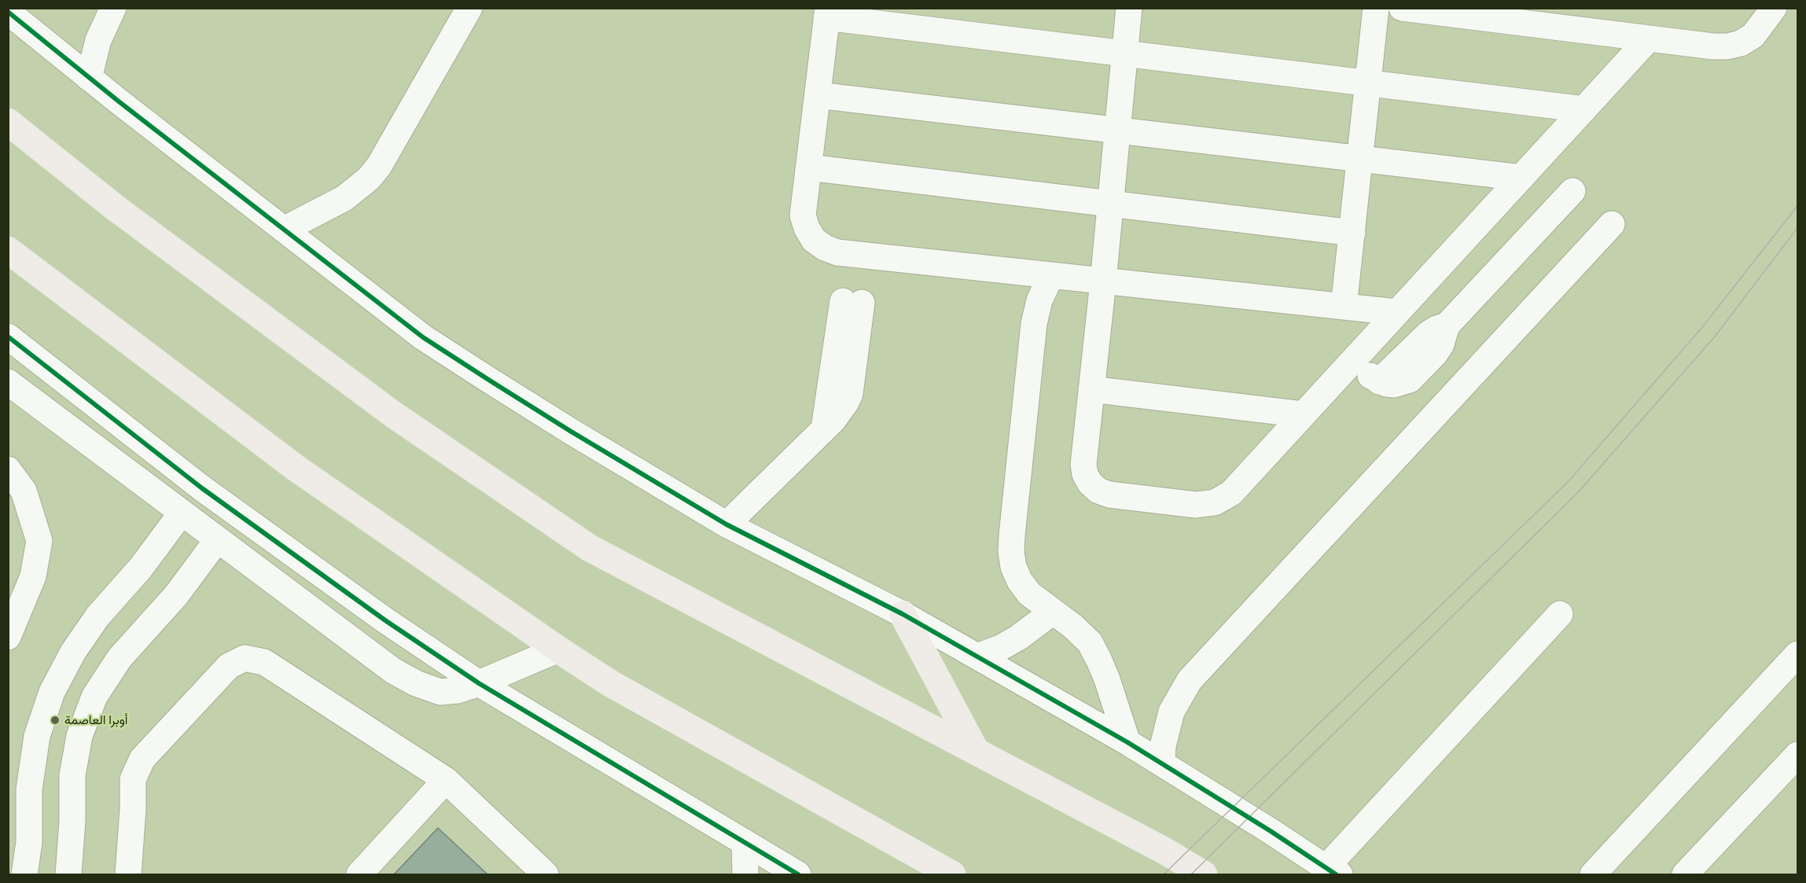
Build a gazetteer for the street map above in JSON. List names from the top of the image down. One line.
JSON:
{"places":["أوبرا العاصمة"]}
